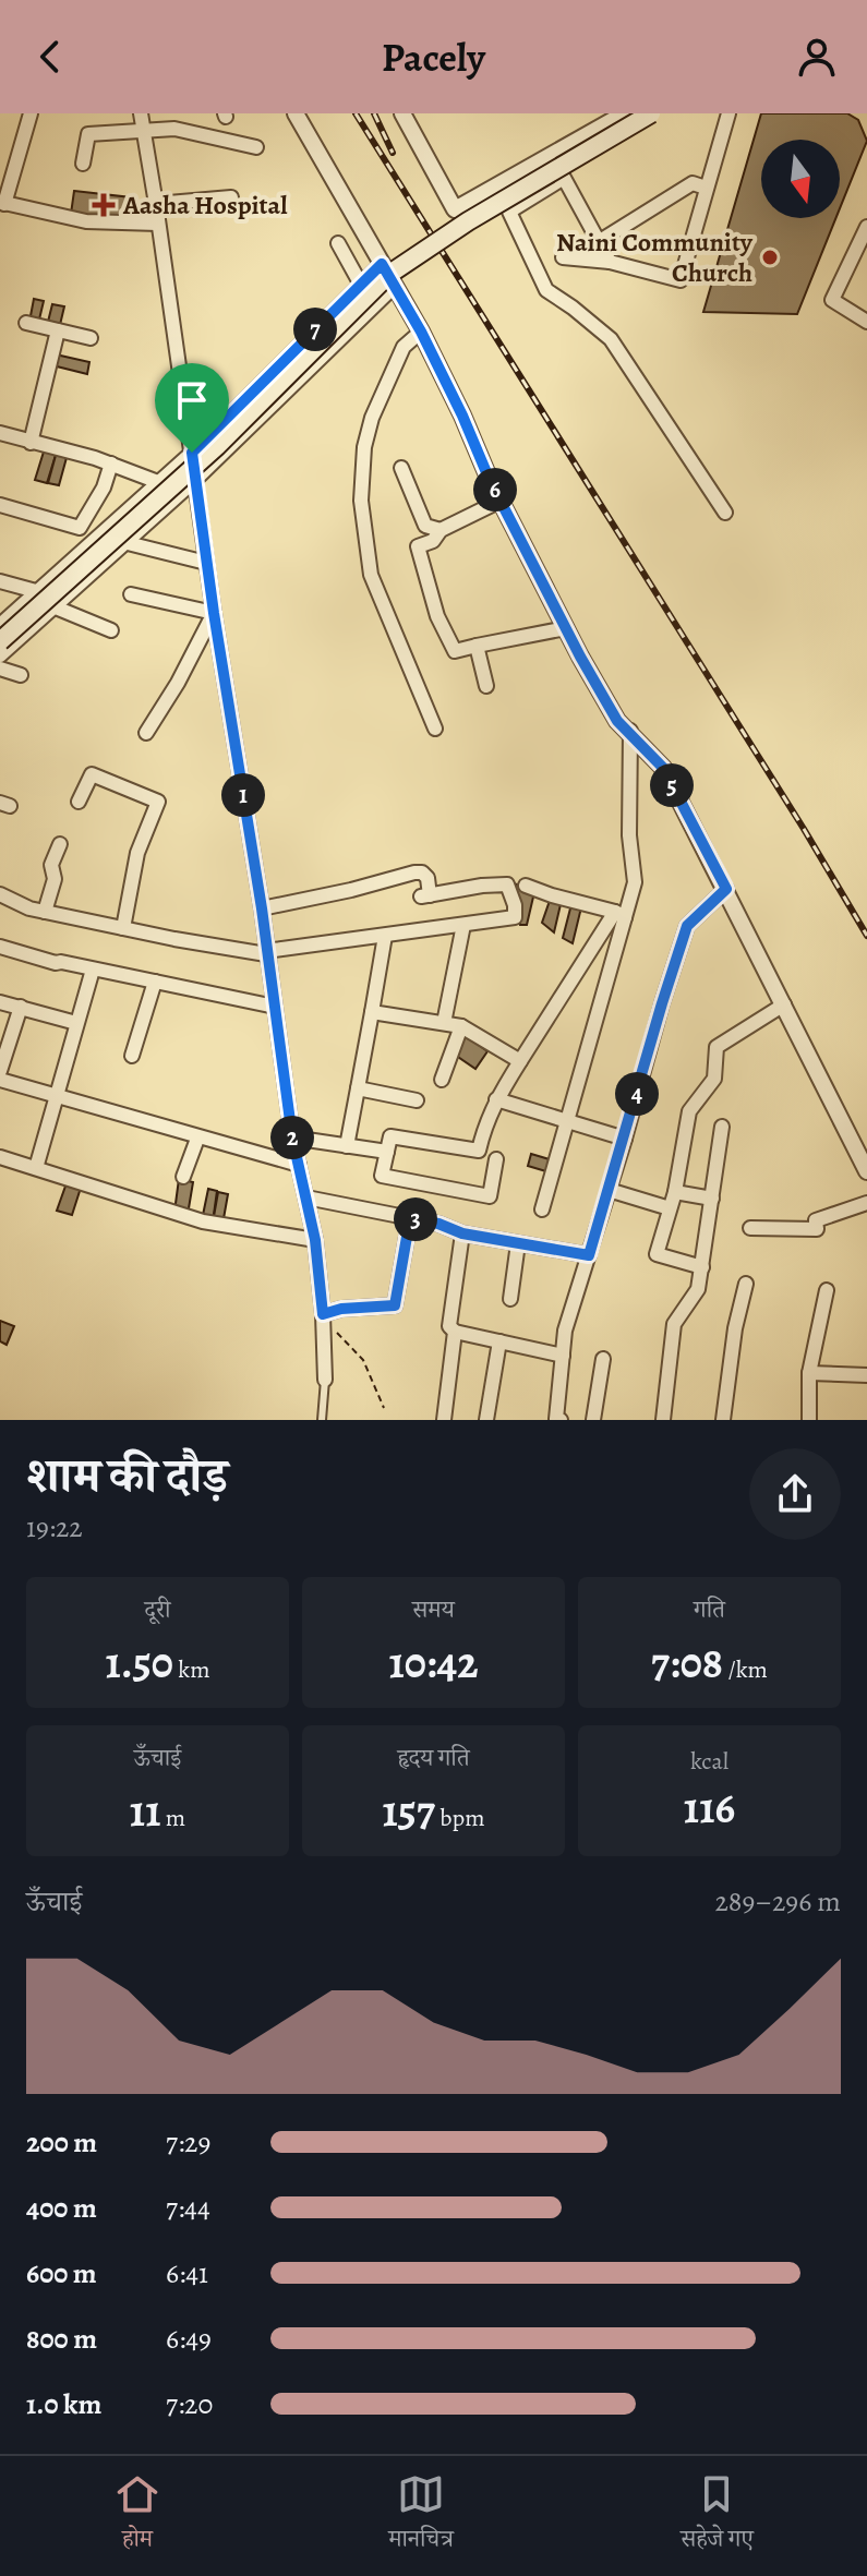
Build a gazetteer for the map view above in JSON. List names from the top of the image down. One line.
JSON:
{"places":{"health":["Aasha Hospital"],"other":["Naini Community Church"]},"north":"bottom","page":{"header":"Pacely","pins":["7","6","5","1","4","2","3"],"heading":["शाम की दौड़","19:22"],"stats":[["दूरी","1.50 km"],["समय","10:42"],["गति","7:08 /km"],["ऊँचाई","11 m"],["हृदय गति","157 bpm"],["kcal","116"]],"chart":["ऊँचाई","289–296 m"],"list":[{"name":"200 m","note":"7:29"},{"name":"400 m","note":"7:44"},{"name":"600 m","note":"6:41"},{"name":"800 m","note":"6:49"},{"name":"1.0 km","note":"7:20"}],"tabs":["होम","मानचित्र","सहेजे गए"]}}
